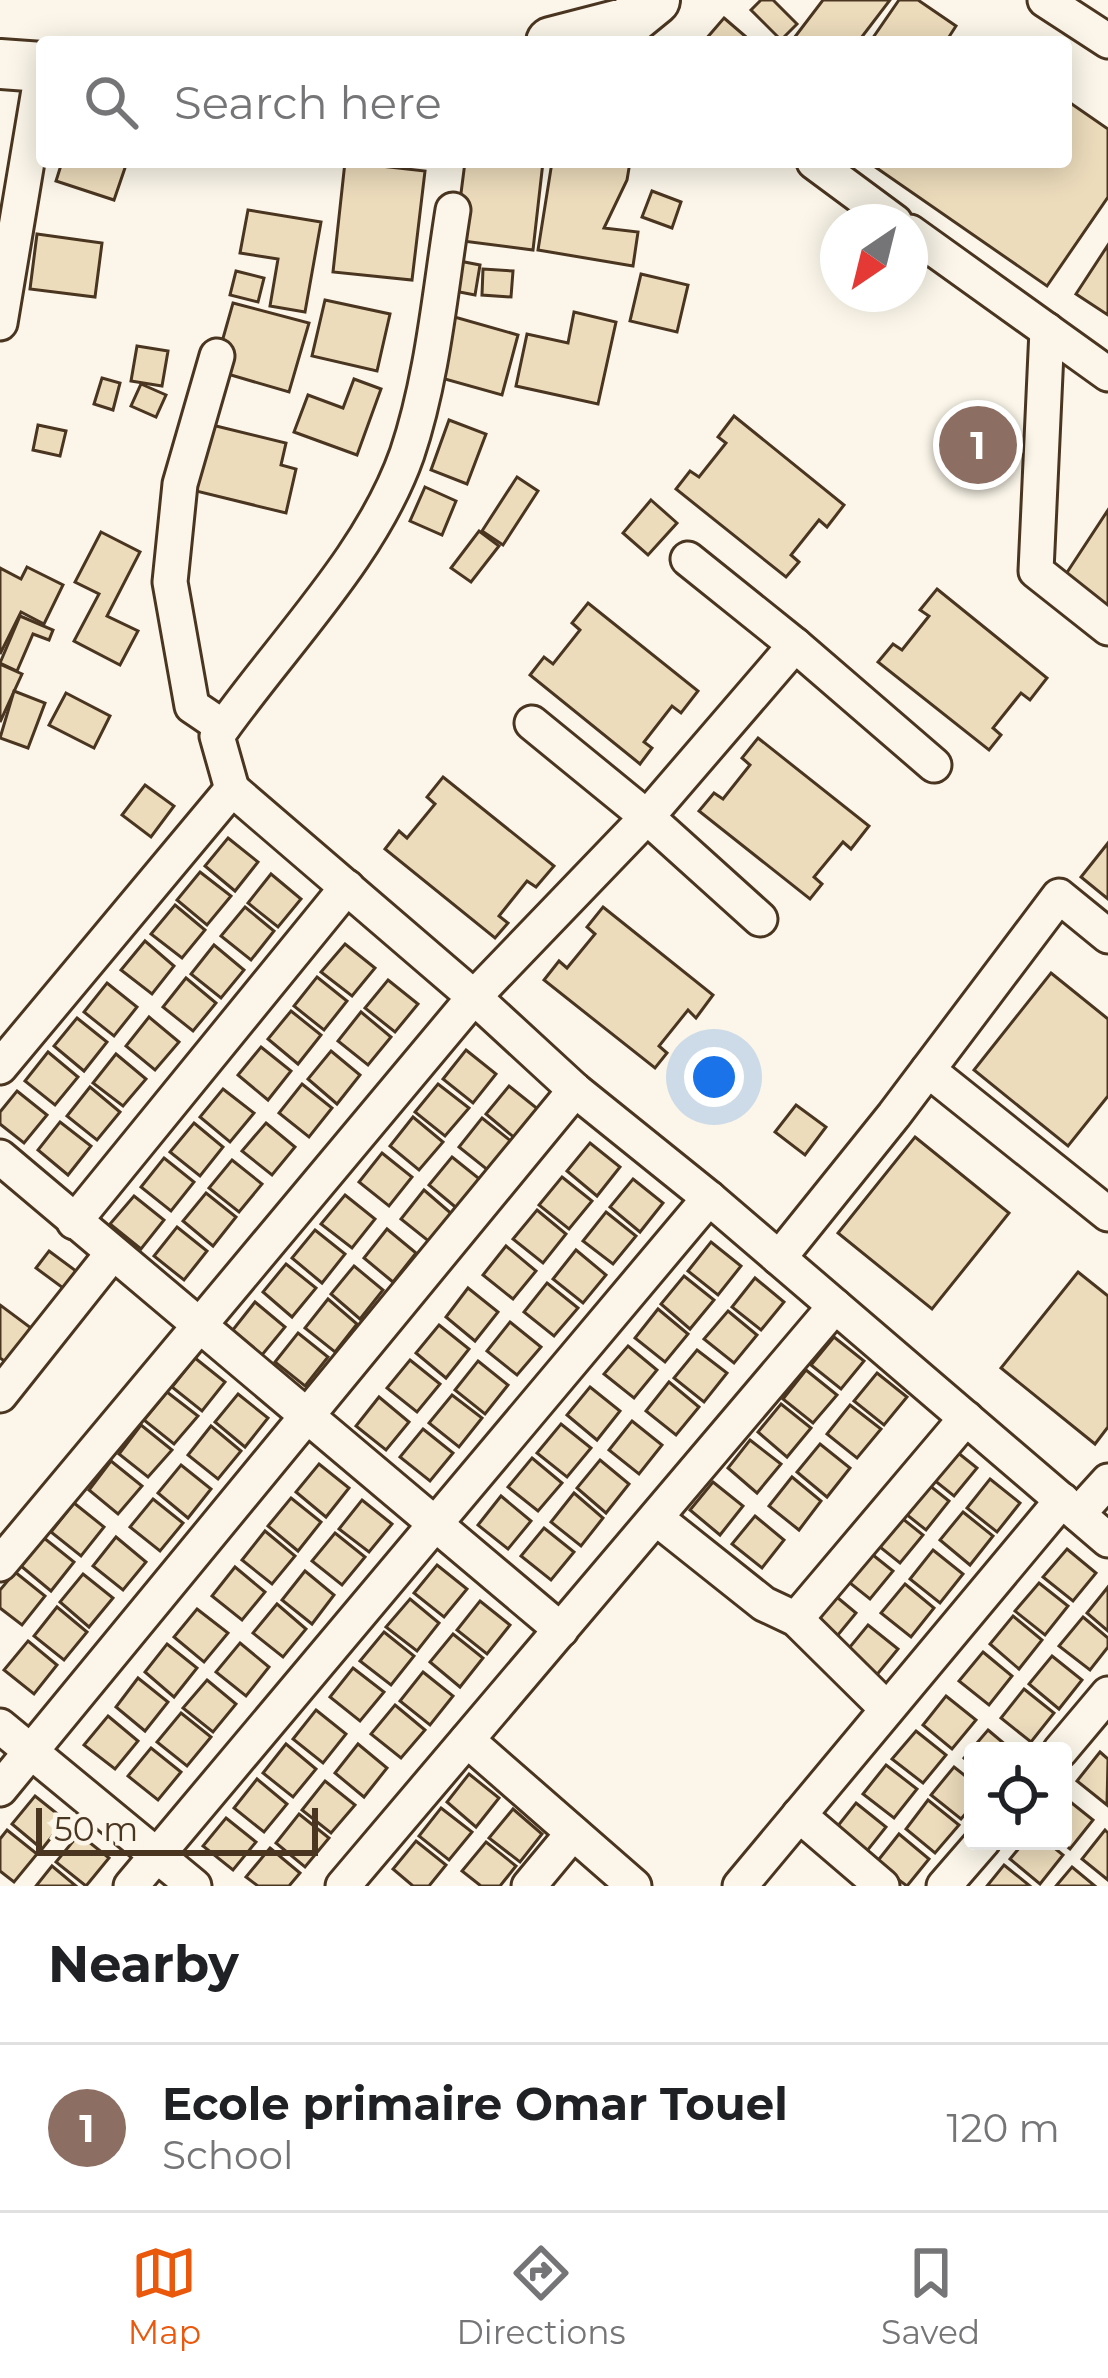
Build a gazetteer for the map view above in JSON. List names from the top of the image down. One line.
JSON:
{"scale_bar":"50 m","north":"bottom left","page":{"search":"Search here","pins":"1","scale":"50 m","heading":"Nearby","list":[{"mark":"1","name":"Ecole primaire Omar Touel","note":"School","value":"120 m"}],"nav":["Map","Directions","Saved"]}}
